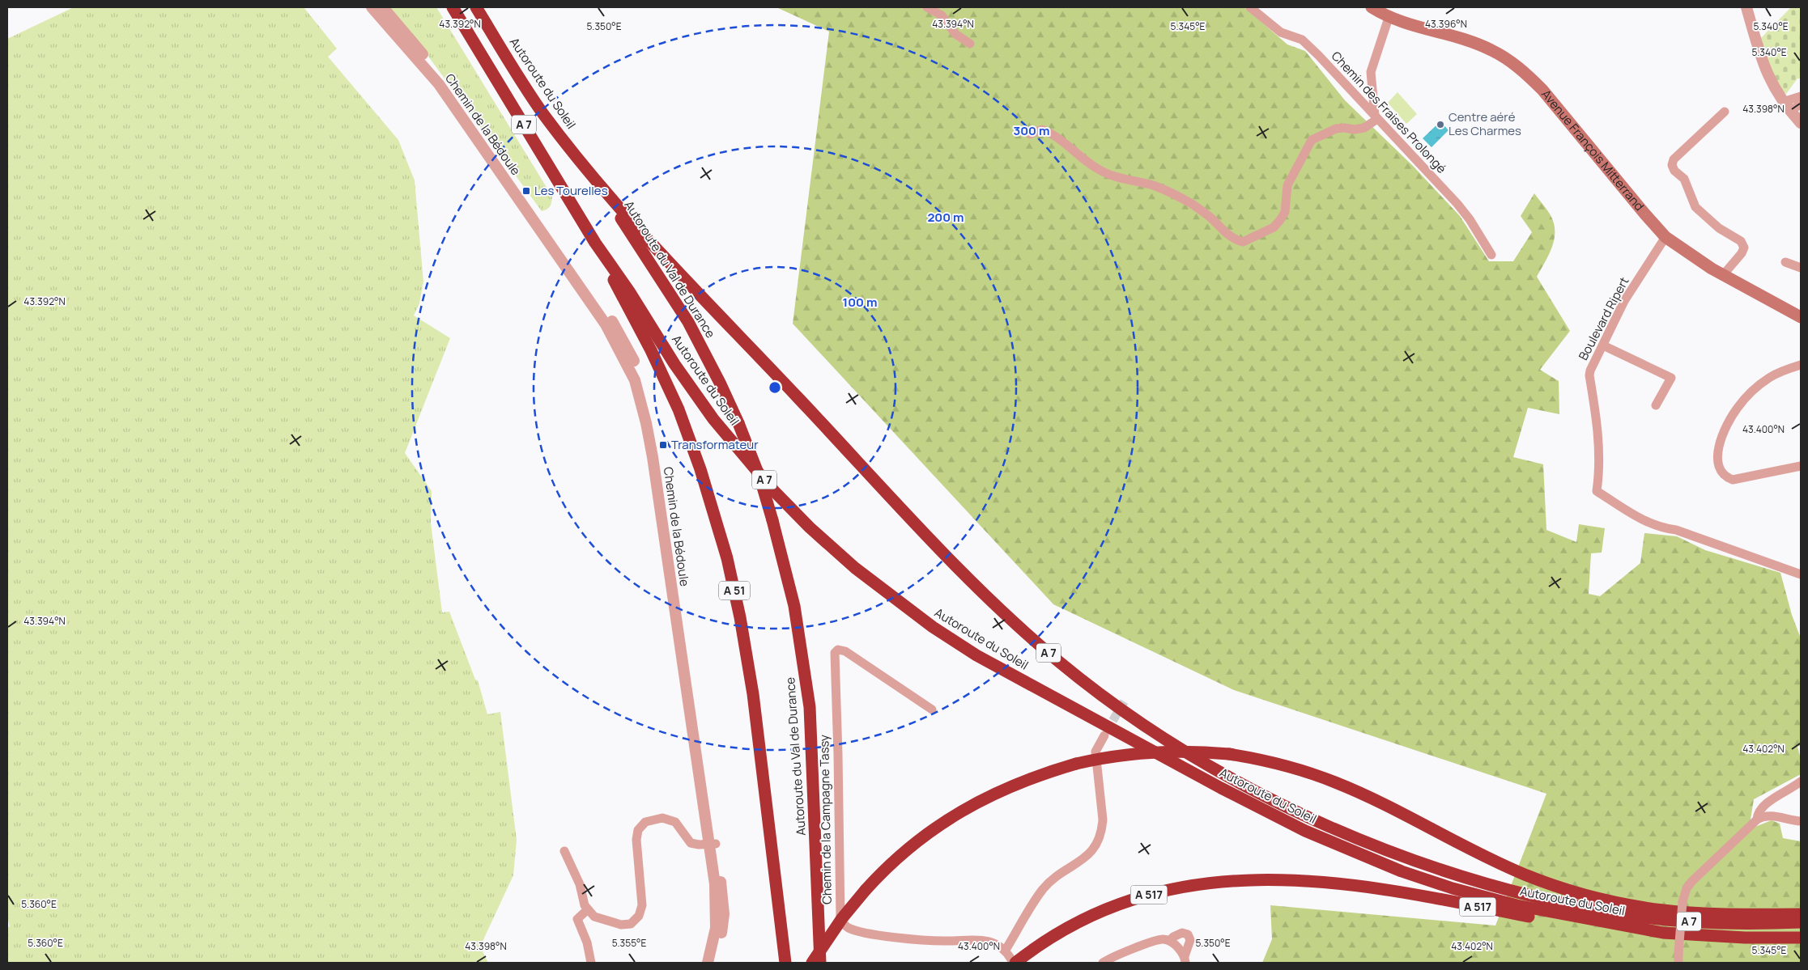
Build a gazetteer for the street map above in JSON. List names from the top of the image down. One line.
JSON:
{"streets":{"highway":["Autoroute du Soleil","A 7","Autoroute du Val de Durance","A 51","A 517"],"main road":["Avenue François Mitterrand"],"street":["Chemin des Fraises Prolongé","Chemin de la Bédoule","Boulevard Ripert","Chemin de la Campagne Tassy"]},"crossings":[["Autoroute du Soleil","Autoroute du Val de Durance"],["Autoroute du Soleil","A 51"],["Autoroute du Soleil","A 517"],["Avenue François Mitterrand","Boulevard Ripert"]],"places":{"other":["Centre aéré Les Charmes"],"transit":["Les Tourelles","Transformateur"]},"coordinates":["43.392°N","43.394°N","43.396°N","5.345°E","5.350°E","5.340°E","43.398°N","43.400°N","43.402°N","5.360°E","5.355°E"],"rings":["300 m","200 m","100 m"]}
